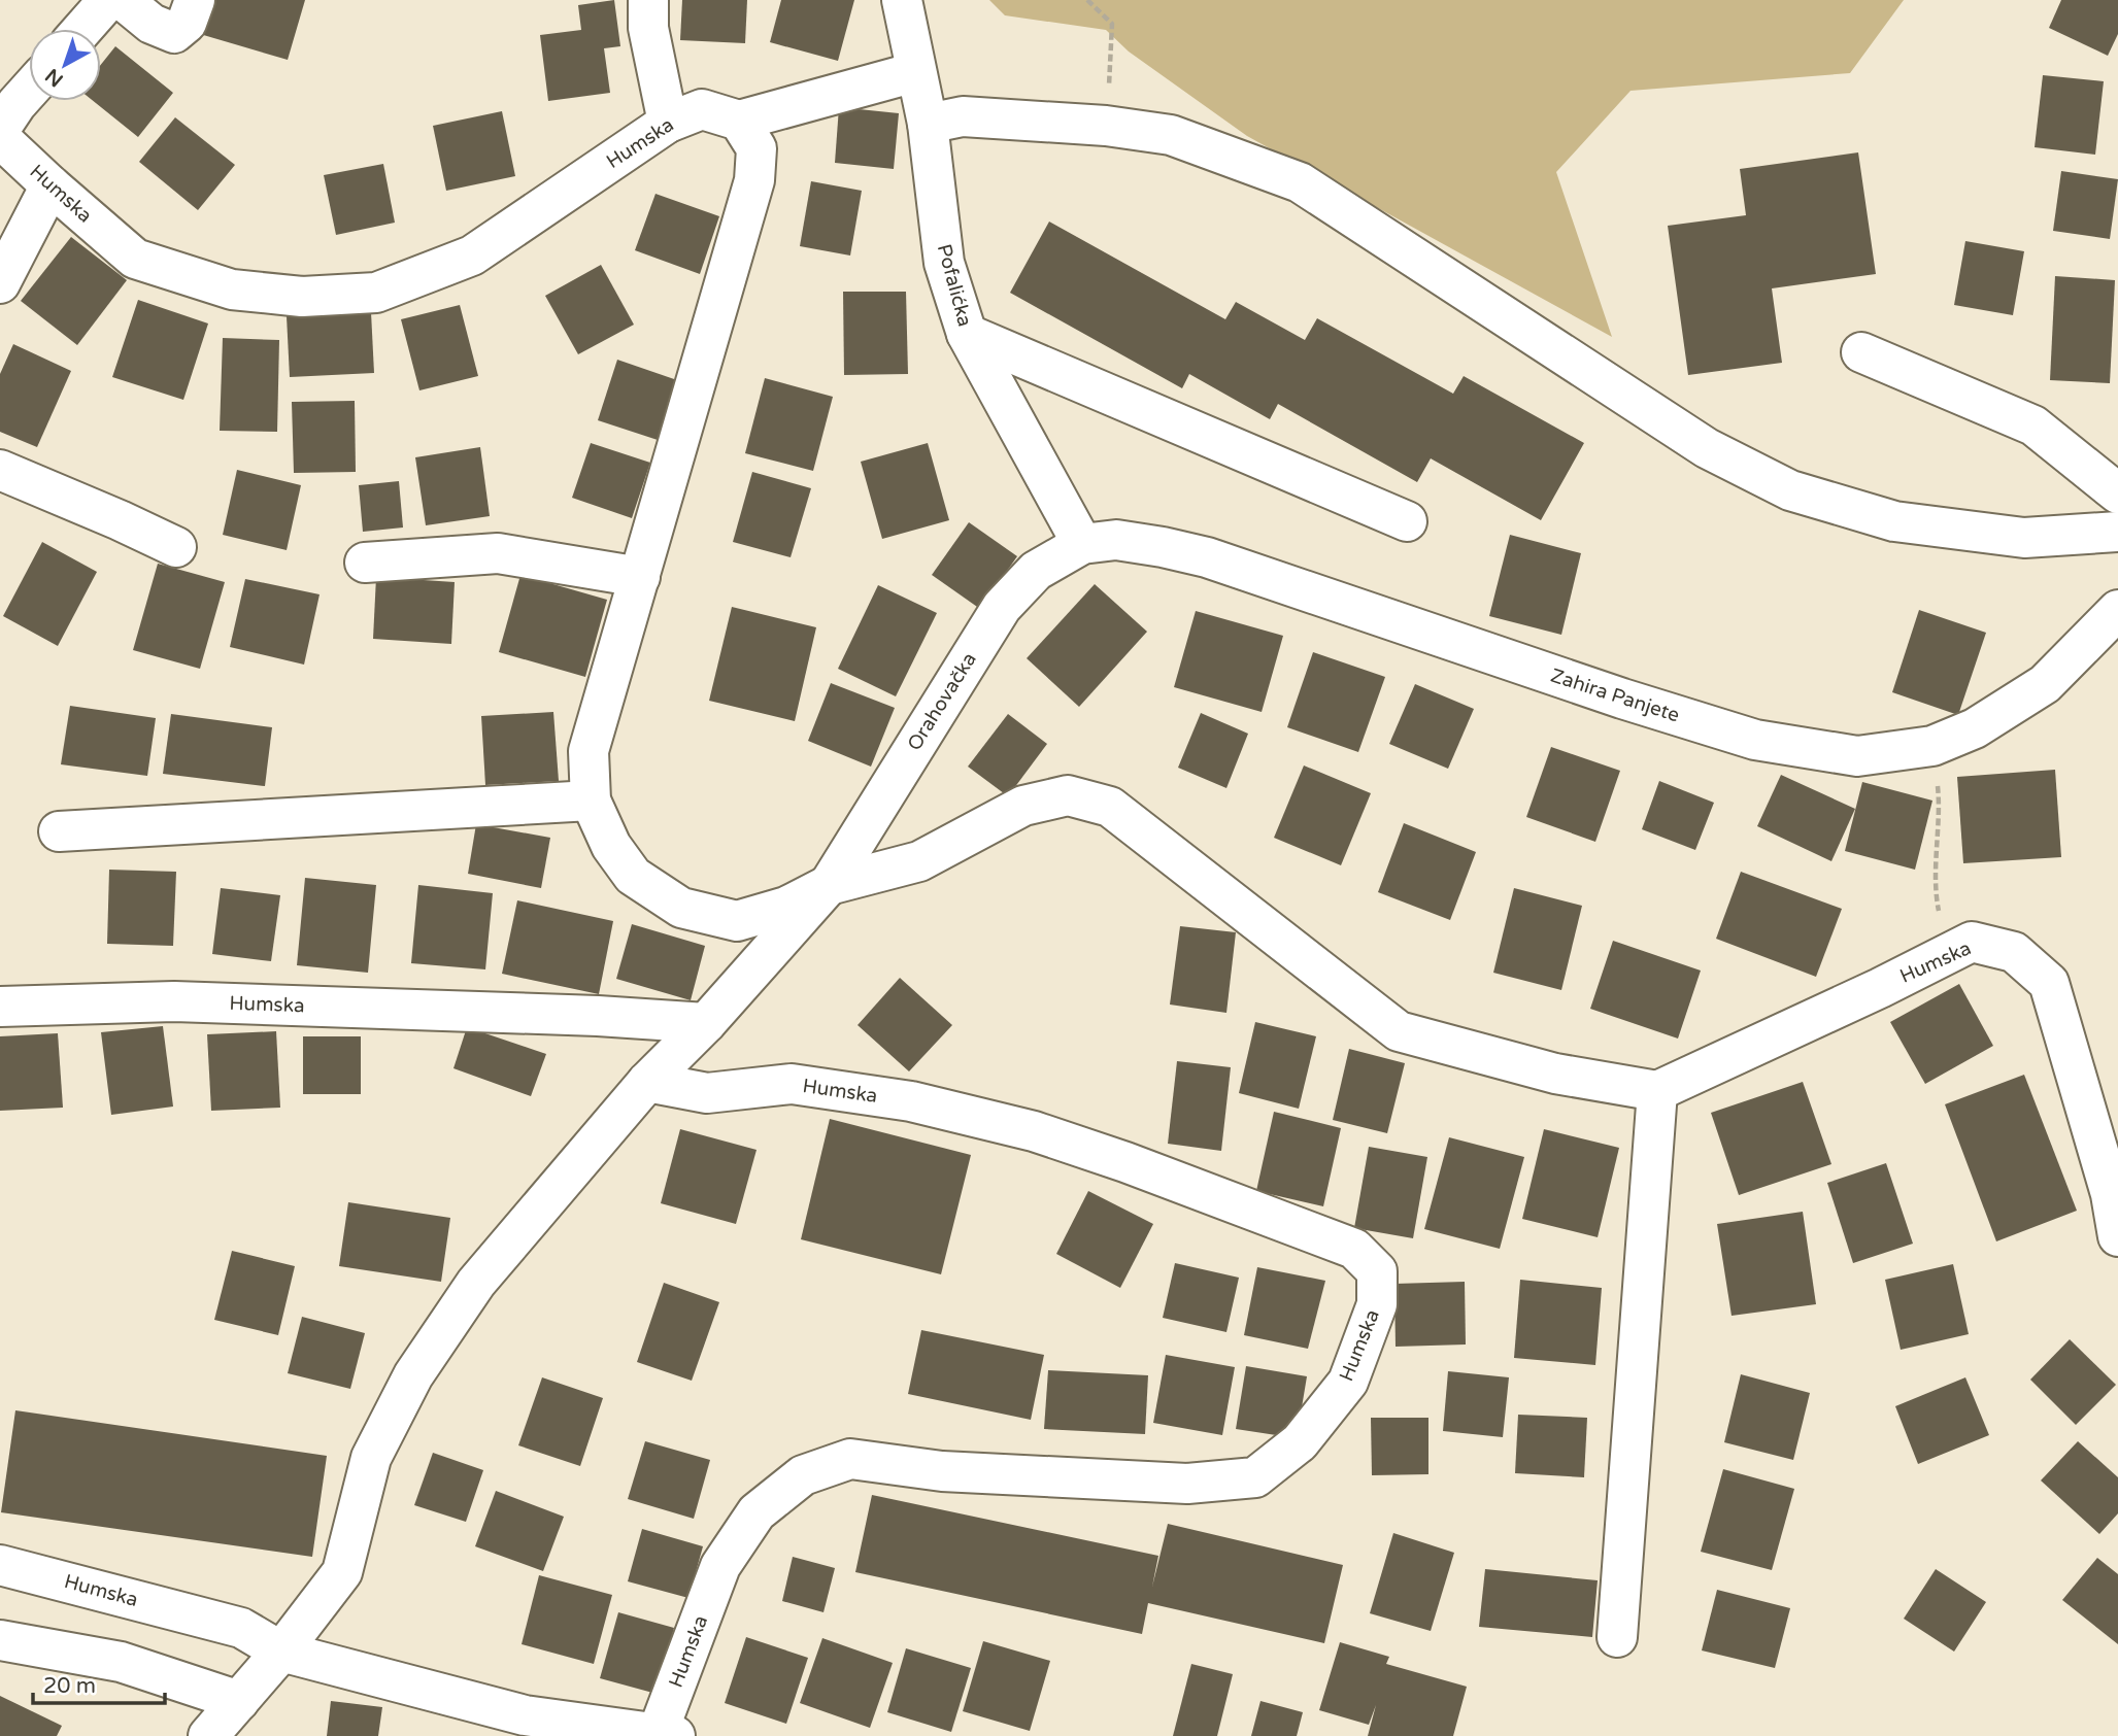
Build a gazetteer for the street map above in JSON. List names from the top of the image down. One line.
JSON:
{"streets":{"street":["Humska","Pofalićka","Zahira Panjete","Orahovačka"]},"crossings":[["Pofalićka","Zahira Panjete"],["Pofalićka","Orahovačka"],["Zahira Panjete","Orahovačka"]],"scale_bar":"20 m","north":"bottom left"}
